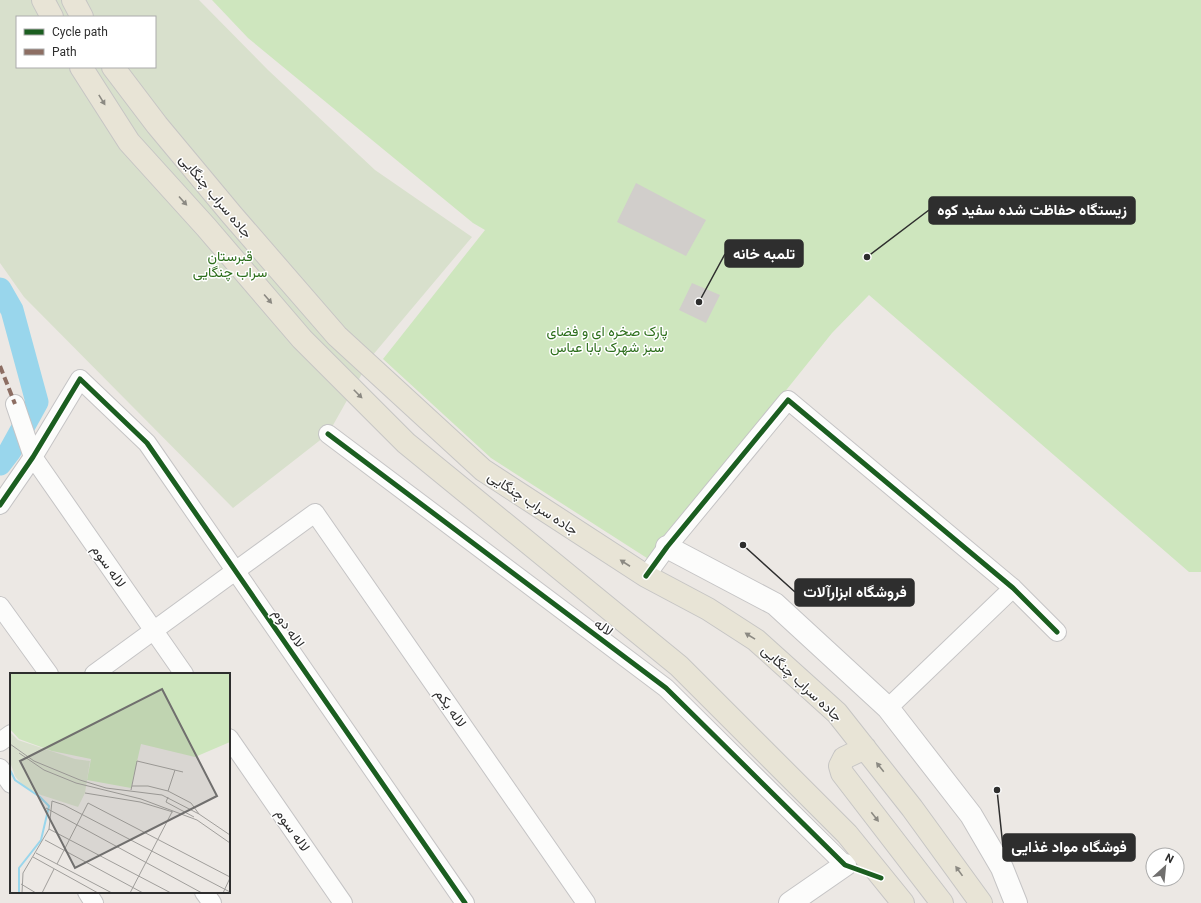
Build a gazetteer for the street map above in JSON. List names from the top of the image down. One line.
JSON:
{"streets":{"main road":["جاده سراب چنگایی"],"street":["لاله سوم","لاله","لاله دوم","لاله یکم"]},"crossings":[["لاله سوم","لاله دوم"],["لاله دوم","لاله یکم"]],"parks":["قبرستان سراب چنگایی","پارک صخره ای و فضای سبز شهرک بابا عباس"],"places":["زیستگاه حفاظت شده سفید کوه","تلمبه خانه","فروشگاه ابزارآلات","فوشگاه مواد غذایی"],"legend":["Cycle path","Path"],"north":"top right"}
